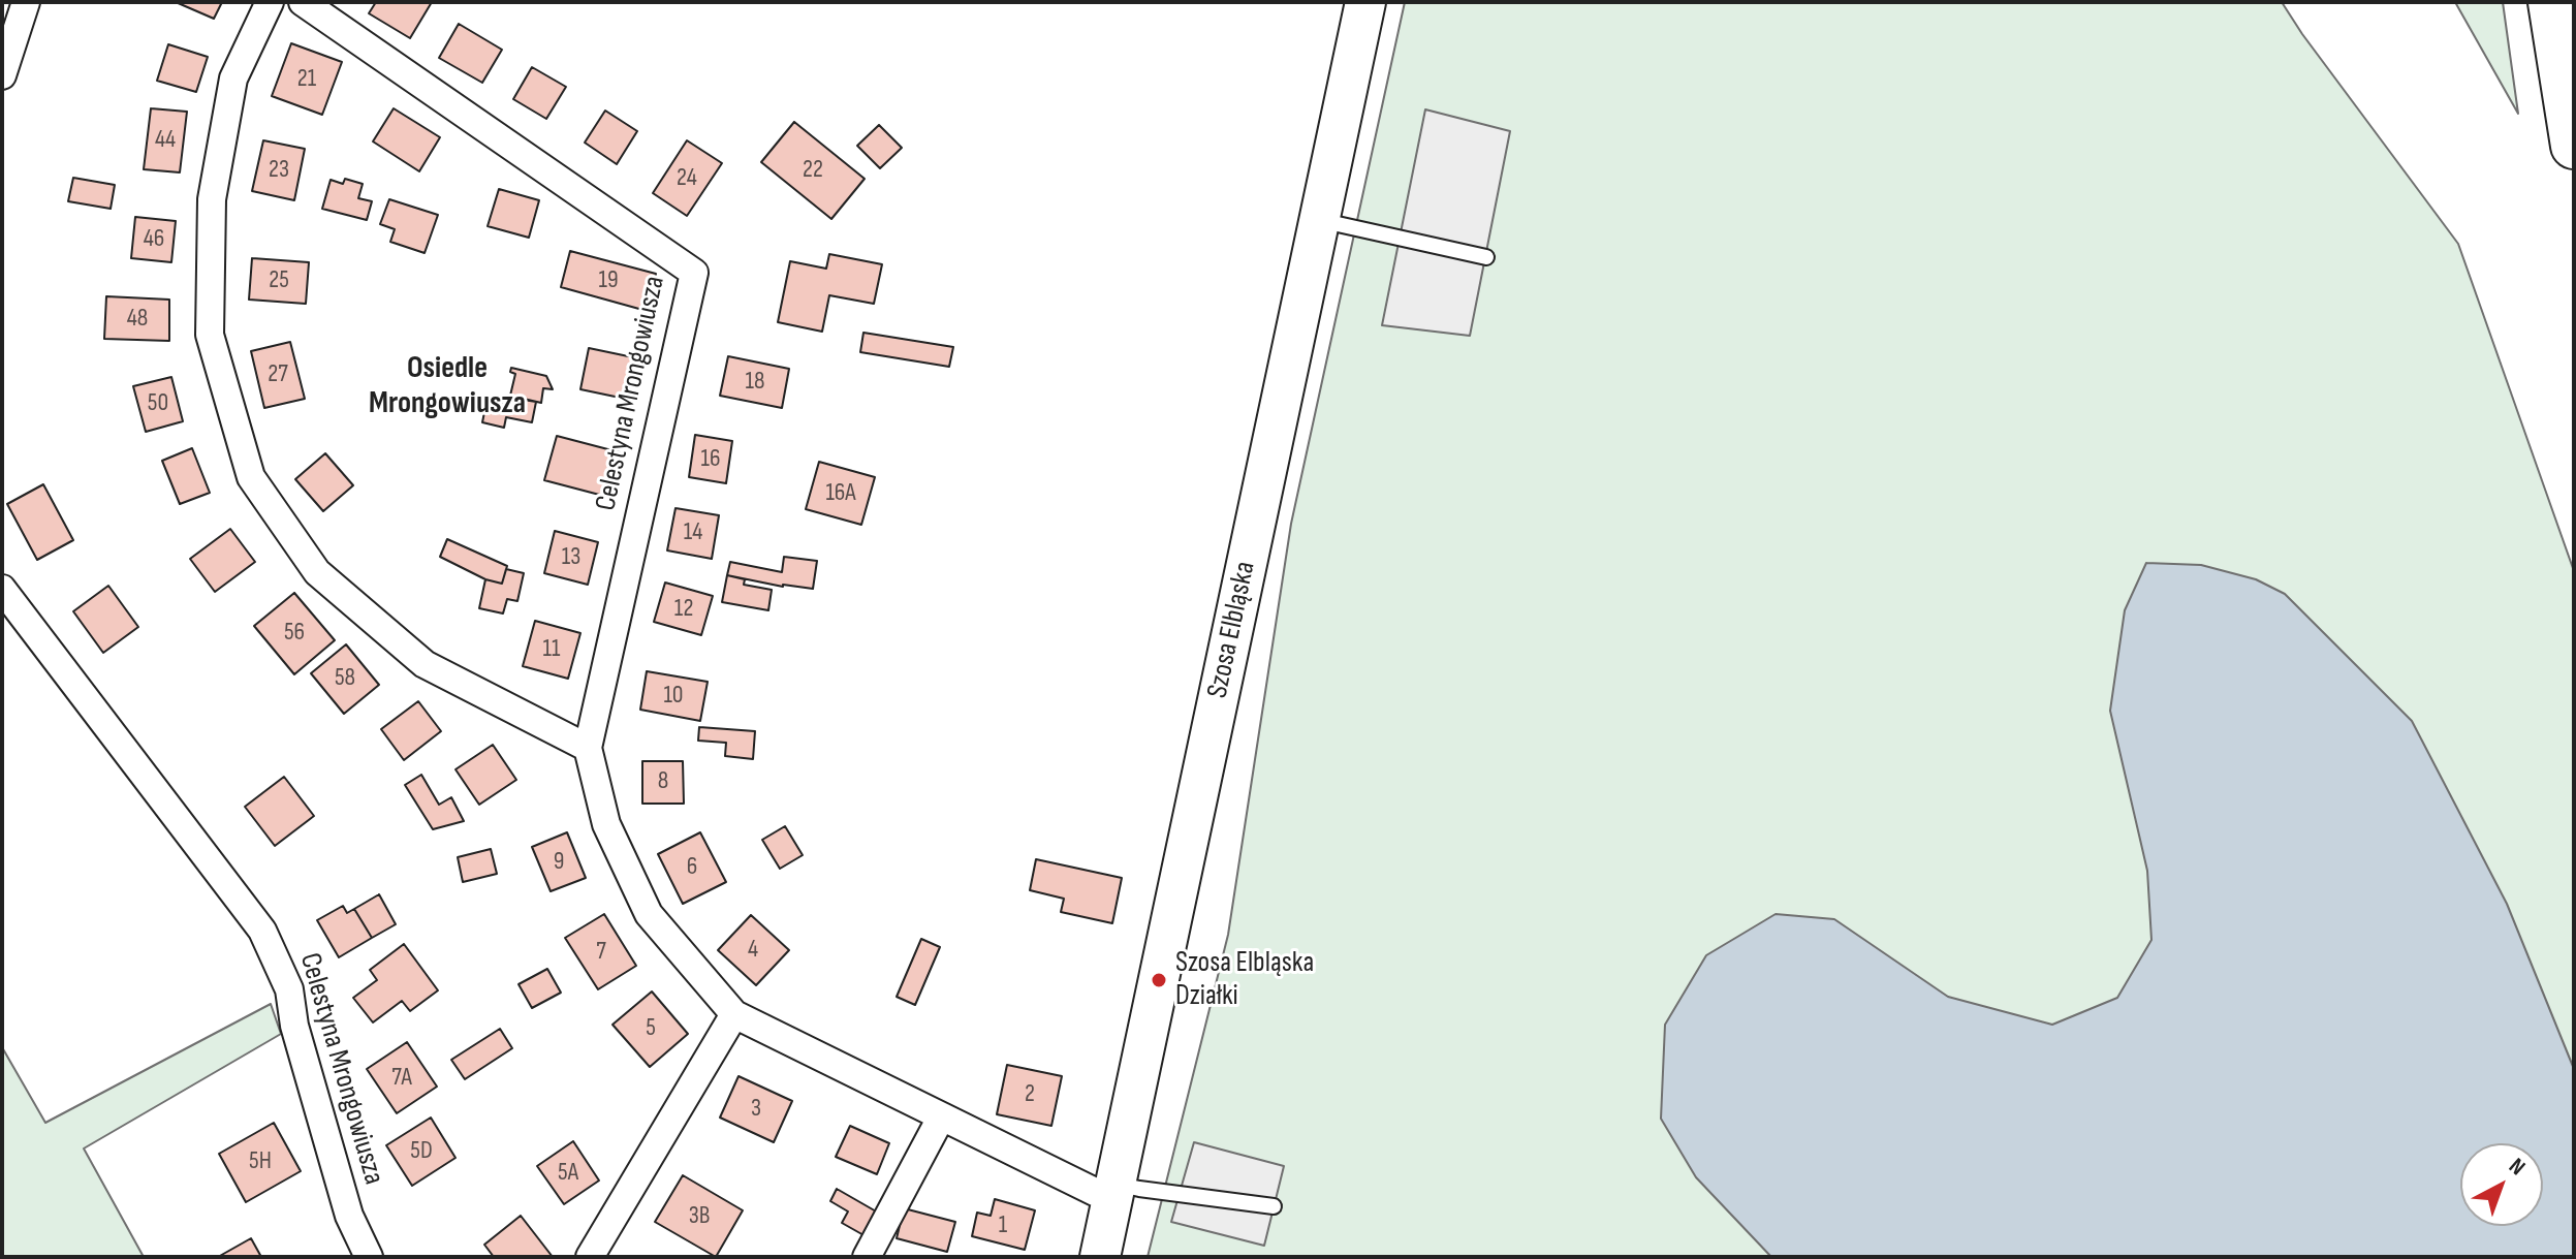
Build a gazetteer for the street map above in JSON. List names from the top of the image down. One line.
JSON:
{"streets":{"main road":["Szosa Elbląska"],"street":["Celestyna Mrongowiusza"]},"crossings":[["Celestyna Mrongowiusza","Szosa Elbląska"]],"districts":["Osiedle Mrongowiusza"],"places":["Szosa Elbląska Działki"],"house_numbers":["21","44","23","22","24","46","25","19","48","27","18","50","16","16A","14","13","12","56","11","58","10","8","9","6","4","7","5","7A","2","3","5D","5H","5A","3B","1"],"north":"top right"}
